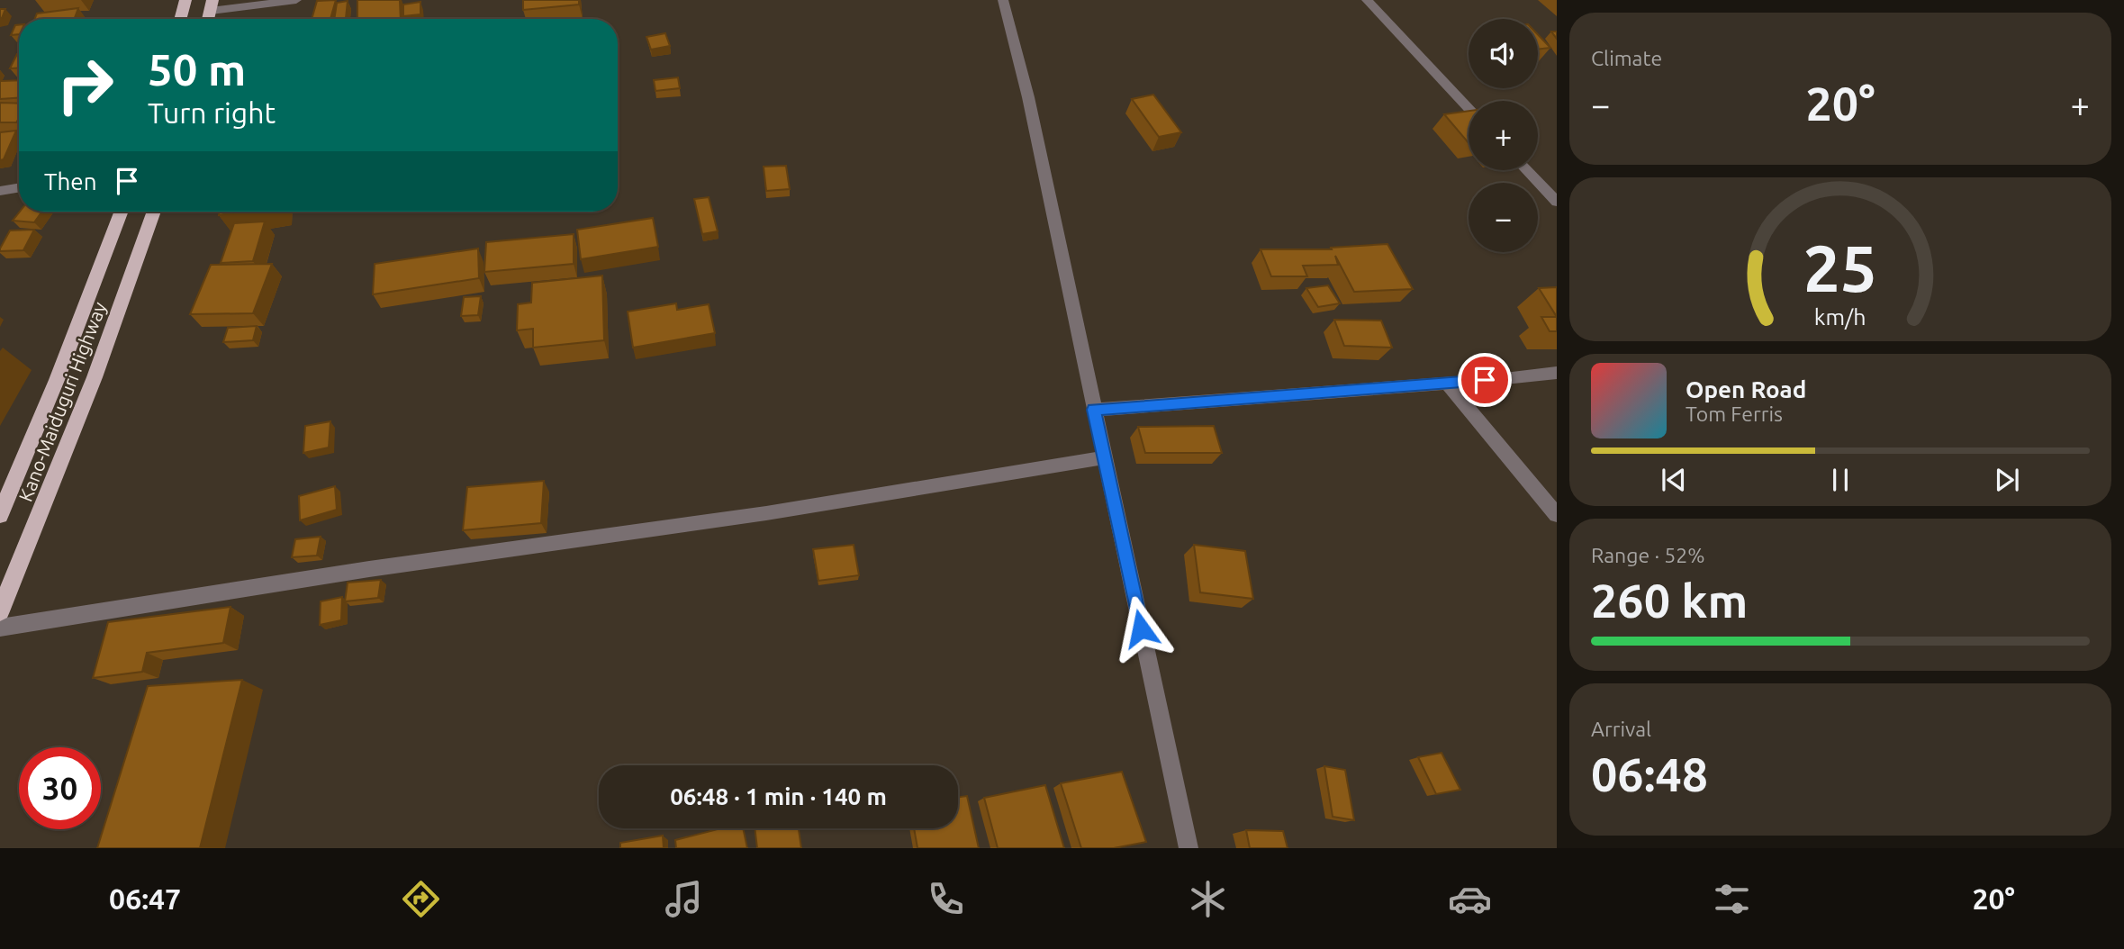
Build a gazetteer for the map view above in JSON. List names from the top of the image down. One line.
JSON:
{"streets":{"highway":["Kano-Maiduguri Highway"]},"page":{"tile":["Climate",["Range · 52%","260 km"],["Arrival","06:48"]],"map_buttons":["+","−"],"turn":["50 m","Turn right"],"heat":["−","20°","+"],"then":"Then","song":["Open Road","Tom Ferris"],"limit":"30","trip":"06:48 · 1 min · 140 m","tabs":["06:47","20°"],"gauge":["25","km/h"]}}
